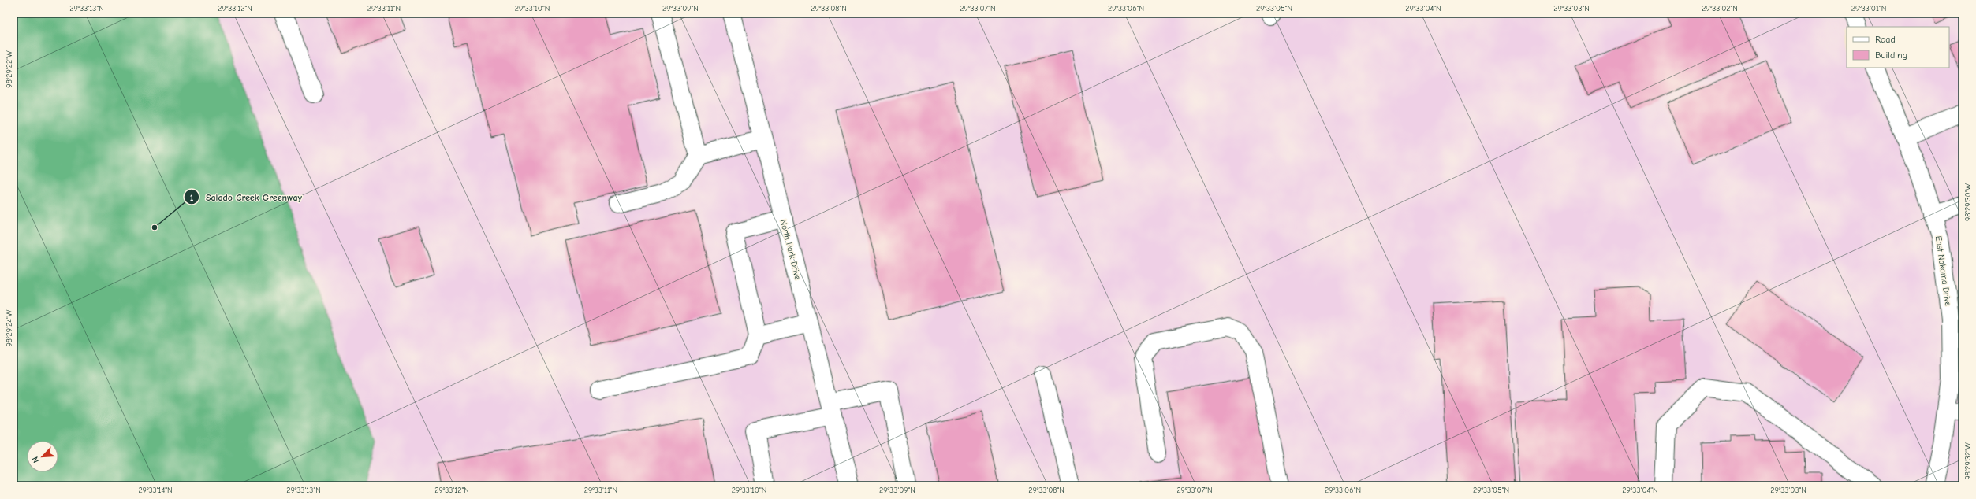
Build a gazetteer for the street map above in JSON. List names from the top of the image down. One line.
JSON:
{"streets":{"street":["North Park Drive","East Nakoma Drive"]},"places":["Salado Creek Greenway"],"legend":["Road","Building"],"north":"bottom left","coordinates":["29°33'13\"N","29°33'12\"N","29°33'11\"N","29°33'10\"N","29°33'09\"N","29°33'08\"N","29°33'07\"N","29°33'06\"N","29°33'05\"N","29°33'04\"N","29°33'03\"N","29°33'02\"N","29°33'01\"N","98°29'22\"W","98°29'30\"W","98°29'24\"W","98°29'32\"W","29°33'14\"N"]}
